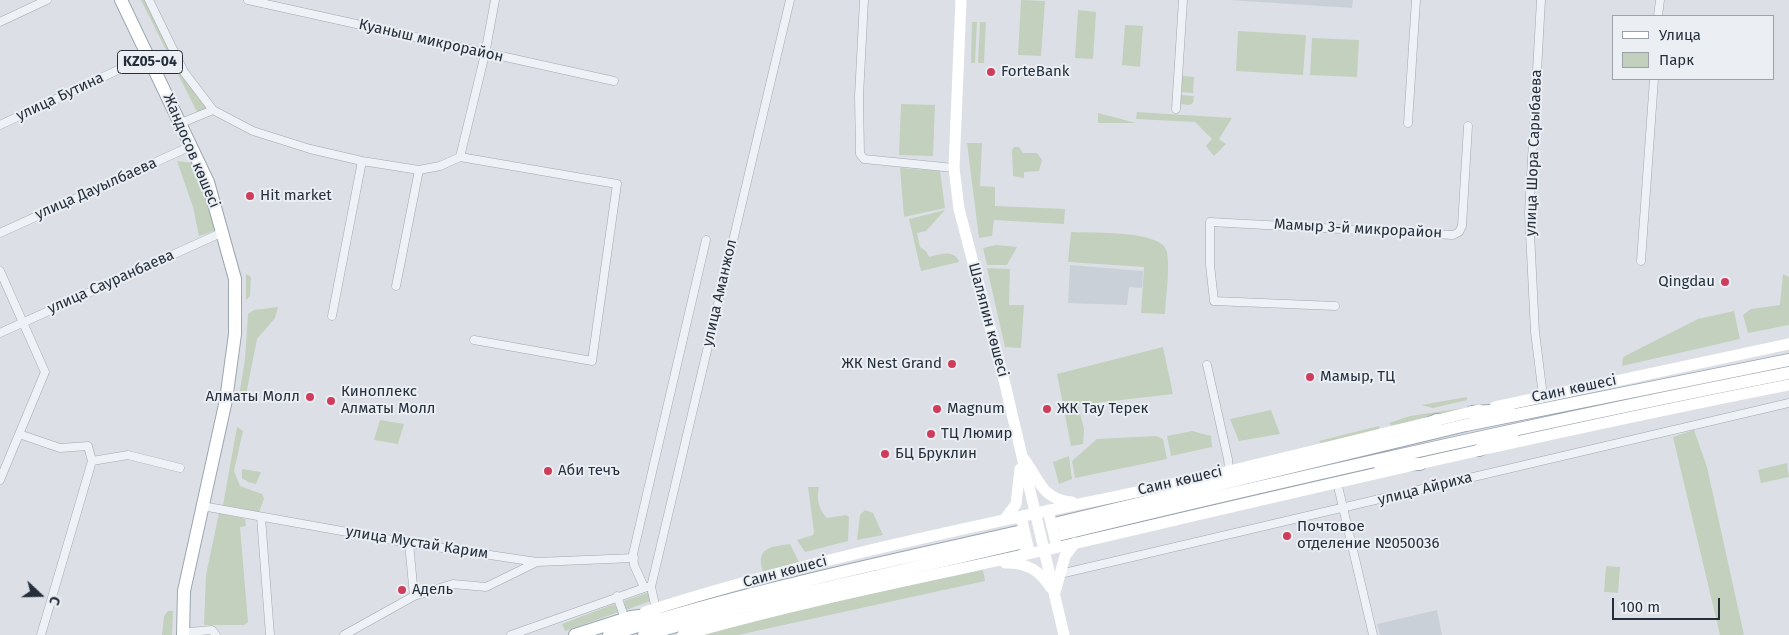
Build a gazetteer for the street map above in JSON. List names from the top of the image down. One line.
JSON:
{"streets":{"main road":["KZ05-04","Жандосов көшесі","Шаляпин көшесі","Саин көшесі"],"street":["Куаныш микрорайон","улица Бутина","улица Шора Сарыбаева","улица Дауылбаева","Мамыр 3-й микрорайон","улица Сауранбаева","улица Аманжол","улица Айриха","улица Мустай Карим"]},"crossings":[["улица Бутина","Жандосов көшесі"],["Жандосов көшесі","улица Дауылбаева"],["Жандосов көшесі","улица Сауранбаева"],["Жандосов көшесі","улица Мустай Карим"],["улица Шора Сарыбаева","Саин көшесі"],["Шаляпин көшесі","Саин көшесі"]],"places":["ForteBank","Hit market","Qingdau","ЖК Nest Grand","Мамыр, ТЦ","Алматы Молл","Киноплекс Алматы Молл","Magnum","ЖК Тау Терек","ТЦ Люмир","БЦ Бруклин","Аби течъ","Почтовое отделение №050036","Адель"],"legend":["Улица","Парк"],"scale_bar":"100 m","north":"right"}
